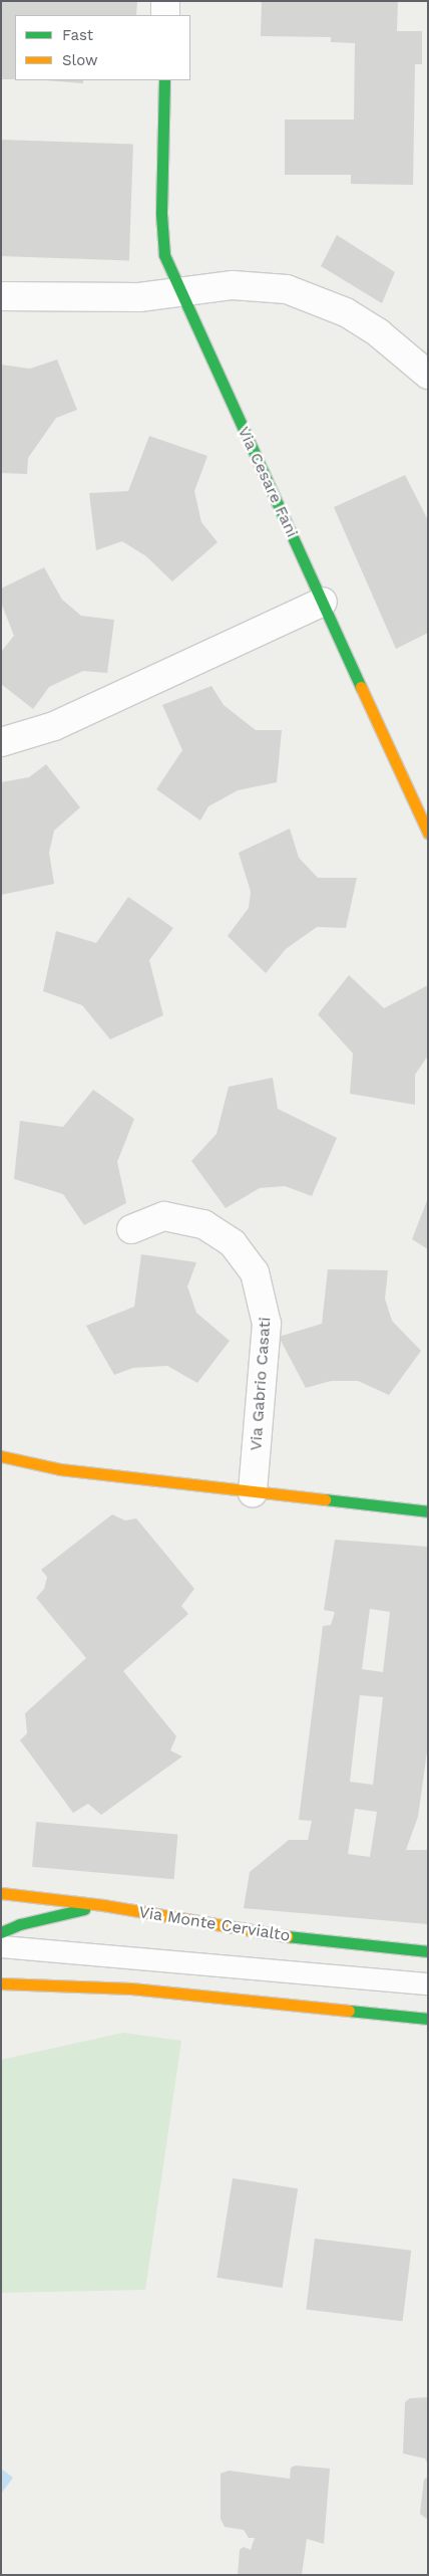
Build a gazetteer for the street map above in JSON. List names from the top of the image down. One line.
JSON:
{"streets":{"street":["Via Cesare Fani","Via Gabrio Casati","Via Monte Cervialto"]},"legend":["Fast","Slow"]}
